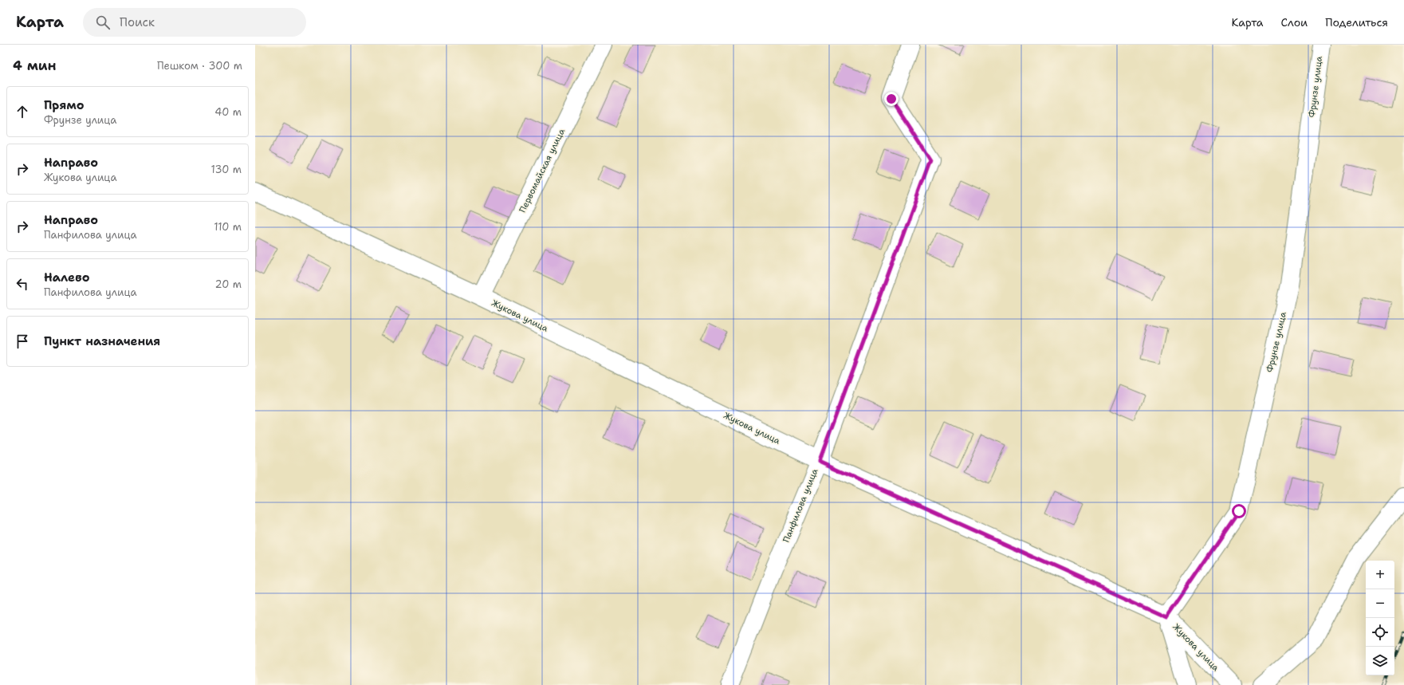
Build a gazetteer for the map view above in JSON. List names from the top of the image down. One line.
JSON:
{"streets":{"street":["Фрунзе улица","Первомайская улица","Жукова улица","Панфилова улица"]},"crossings":[["Фрунзе улица","Жукова улица"],["Первомайская улица","Жукова улица"],["Жукова улица","Панфилова улица"]],"page":{"header":"Карта","search":"Поиск","nav":["Карта","Слои","Поделиться"],"heading":["4 мин","Пешком · 300 m"],"list":[["Прямо","Фрунзе улица","40 m"],["Направо","Жукова улица","130 m"],["Направо","Панфилова улица","110 m"],["Налево","Панфилова улица","20 m"],"Пункт назначения"],"map_buttons":["+","−"]}}
